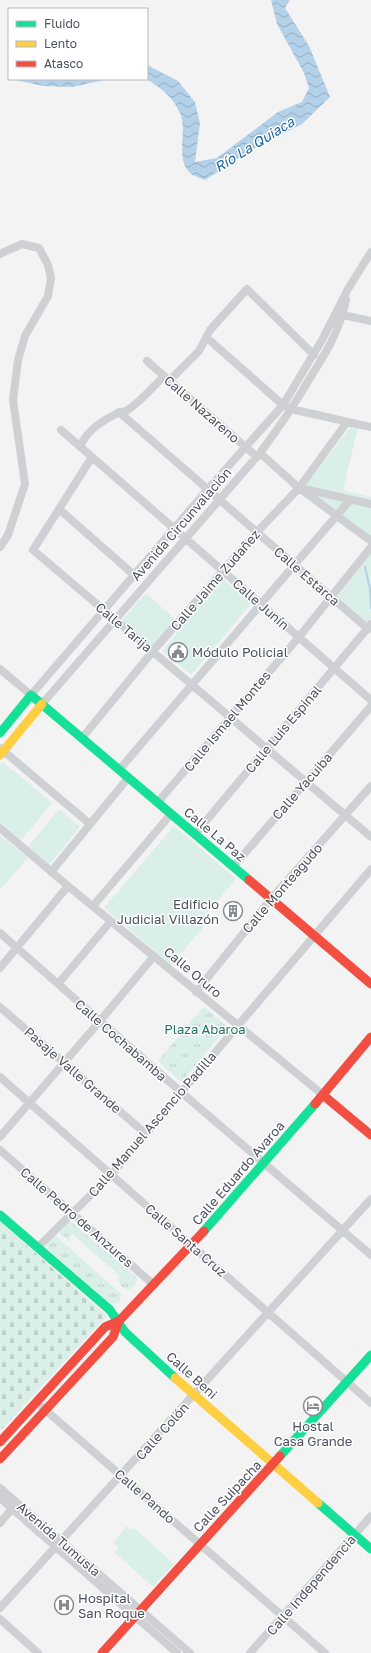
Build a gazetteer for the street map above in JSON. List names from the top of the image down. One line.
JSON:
{"streets":{"main road":["Avenida Circunvalación","Calle La Paz","Calle Oruro","Calle Eduardo Avaroa","Calle Beni","Calle Suipacha"],"street":["Calle Nazareno","Calle Estarca","Calle Jaime Zudañez","Calle Junín","Calle Tarija","Calle Ismael Montes","Calle Luis Espinal","Calle Yacuiba","Calle Monteagudo","Calle Cochabamba","Pasaje Valle Grande","Calle Manuel Ascencio Padilla","Calle Pedro de Anzures","Calle Santa Cruz","Calle Colón","Calle Pando","Avenida Tumusla","Calle Independencia"]},"crossings":[["Calle Nazareno","Avenida Circunvalación"],["Calle Nazareno","Calle Jaime Zudañez"],["Avenida Circunvalación","Calle Estarca"],["Avenida Circunvalación","Calle Junín"],["Avenida Circunvalación","Calle Tarija"],["Avenida Circunvalación","Calle La Paz"],["Calle Estarca","Calle Jaime Zudañez"],["Calle Estarca","Calle Ismael Montes"],["Calle Estarca","Calle Luis Espinal"],["Calle Jaime Zudañez","Calle Junín"],["Calle Jaime Zudañez","Calle Tarija"],["Calle Jaime Zudañez","Calle La Paz"],["Calle Junín","Calle Tarija"],["Calle Junín","Calle Ismael Montes"],["Calle Junín","Calle Luis Espinal"],["Calle Tarija","Calle Ismael Montes"],["Calle Tarija","Calle Luis Espinal"],["Calle Tarija","Calle Yacuiba"],["Calle Tarija","Calle Monteagudo"],["Calle Ismael Montes","Calle La Paz"],["Calle Luis Espinal","Calle La Paz"],["Calle Yacuiba","Calle La Paz"],["Calle La Paz","Calle Monteagudo"],["Calle La Paz","Calle Manuel Ascencio Padilla"],["Calle Monteagudo","Calle Oruro"],["Calle Oruro","Calle Manuel Ascencio Padilla"],["Calle Oruro","Calle Eduardo Avaroa"],["Calle Cochabamba","Calle Manuel Ascencio Padilla"],["Calle Cochabamba","Calle Eduardo Avaroa"],["Calle Cochabamba","Calle Colón"],["Pasaje Valle Grande","Calle Manuel Ascencio Padilla"],["Calle Manuel Ascencio Padilla","Calle Pedro de Anzures"],["Calle Manuel Ascencio Padilla","Calle Santa Cruz"],["Calle Manuel Ascencio Padilla","Calle Beni"],["Calle Eduardo Avaroa","Calle Pedro de Anzures"],["Calle Eduardo Avaroa","Calle Santa Cruz"],["Calle Eduardo Avaroa","Calle Beni"],["Calle Eduardo Avaroa","Calle Pando"],["Calle Santa Cruz","Calle Colón"],["Calle Santa Cruz","Calle Suipacha"],["Calle Beni","Calle Colón"],["Calle Beni","Calle Suipacha"],["Calle Beni","Calle Independencia"],["Calle Colón","Calle Pando"],["Calle Colón","Avenida Tumusla"],["Calle Pando","Calle Suipacha"],["Calle Pando","Calle Independencia"],["Calle Suipacha","Avenida Tumusla"]],"water":["Río La Quiaca"],"parks":["Plaza Abaroa"],"places":{"public building":["Módulo Policial"],"building":["Edificio Judicial Villazón"],"hotel":["Hostal Casa Grande"],"hospital":["Hospital San Roque"]},"legend":["Fluido","Lento","Atasco"]}
